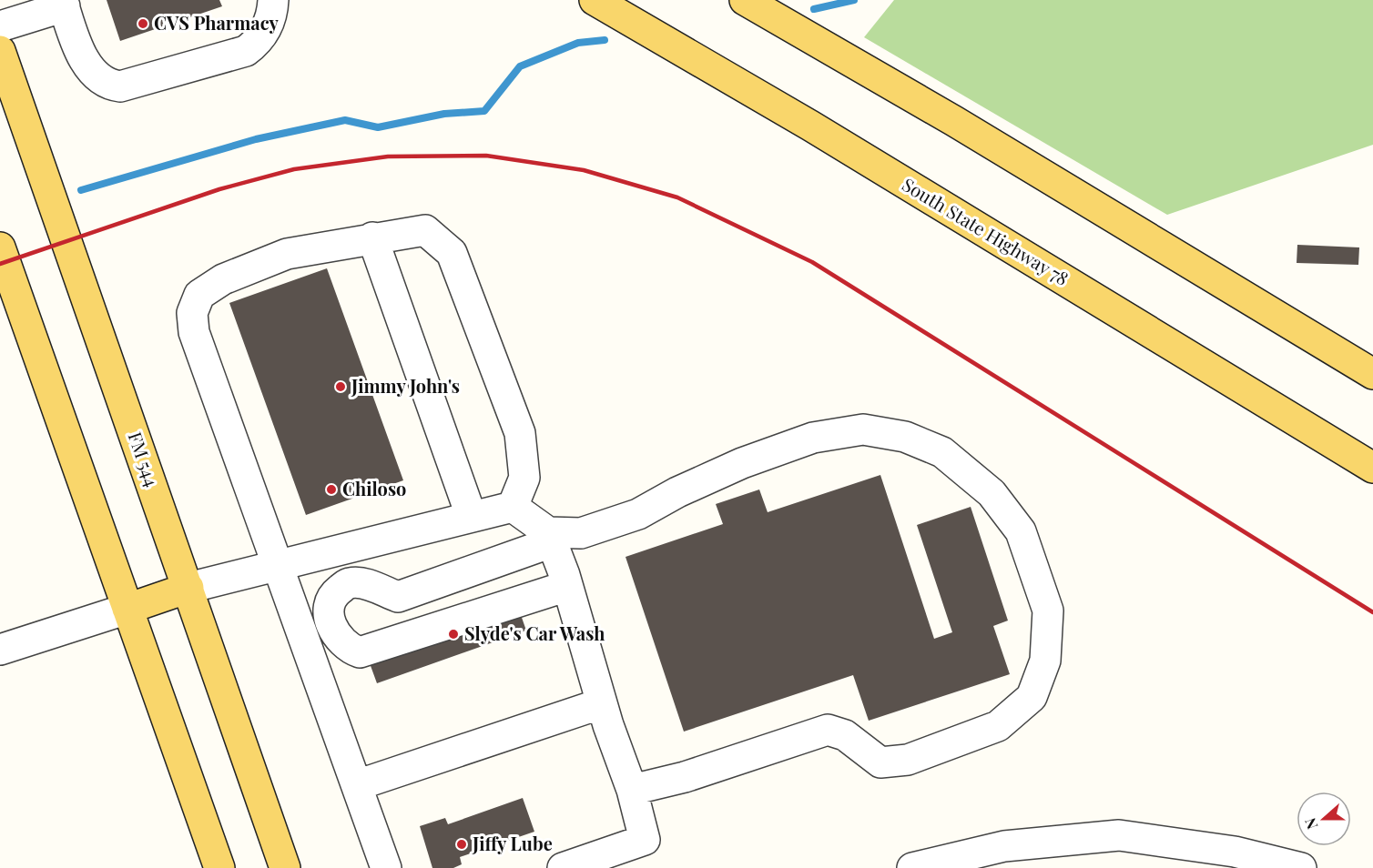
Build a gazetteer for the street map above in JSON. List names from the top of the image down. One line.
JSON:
{"streets":{"main road":["South State Highway 78","FM 544"]},"places":["CVS Pharmacy","Jimmy John's","Chiloso","Slyde's Car Wash","Jiffy Lube"],"north":"left"}
